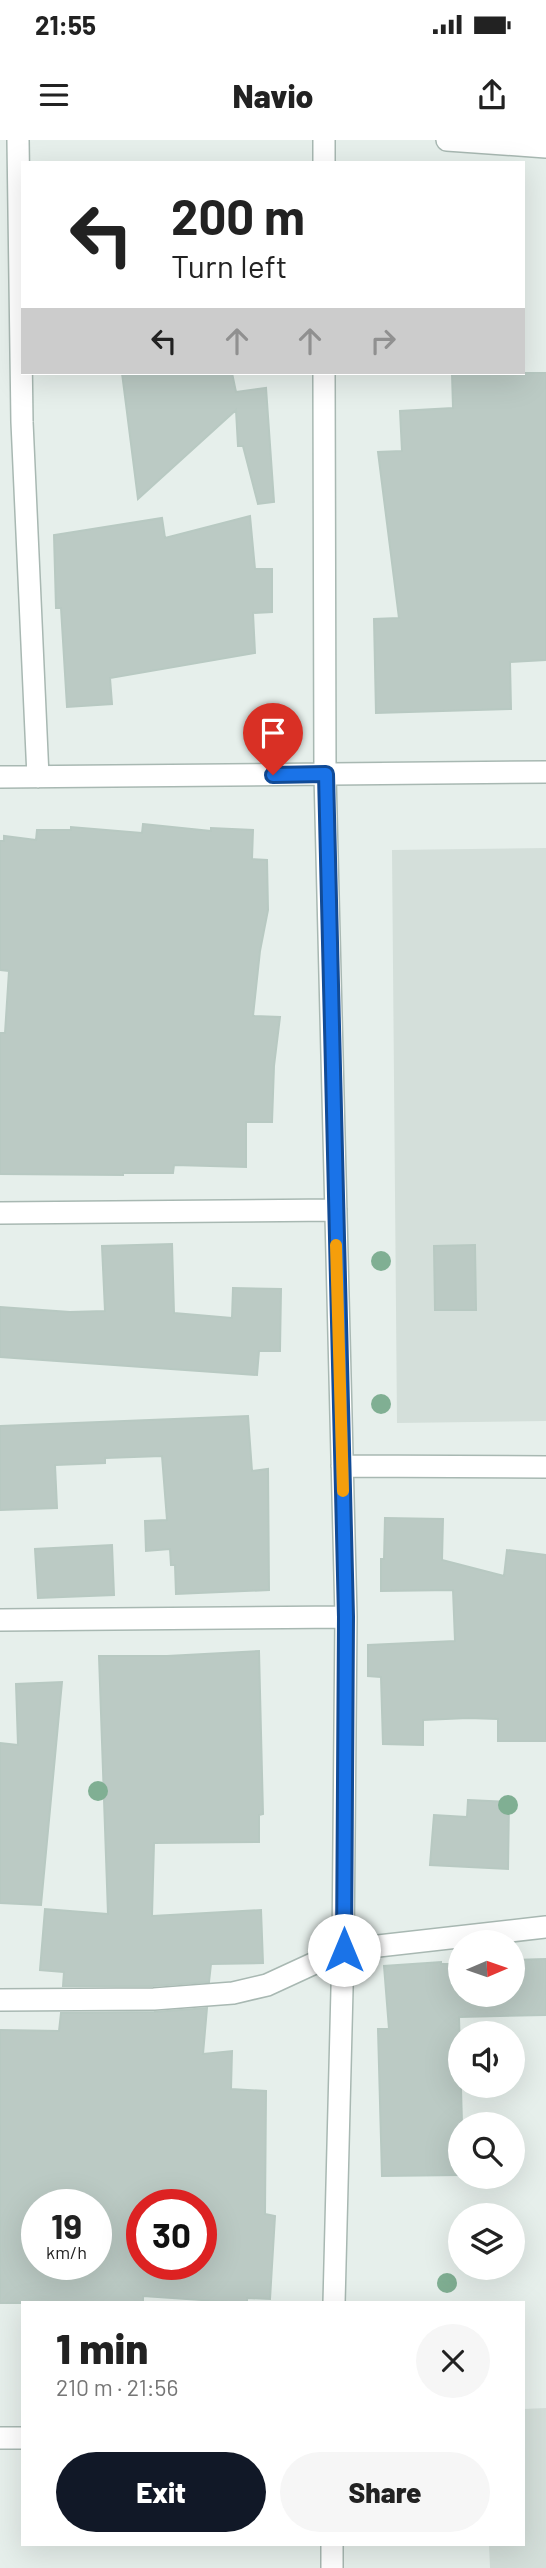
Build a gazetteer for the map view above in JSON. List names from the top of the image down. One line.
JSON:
{"north":"right","page":{"status":"21:55","header":"Navio","turn":["200 m","Turn left"],"speed":"19 km/h","limit":"30","heading":["1 min","210 m · 21:56"],"buttons":["Exit","Share"]}}
